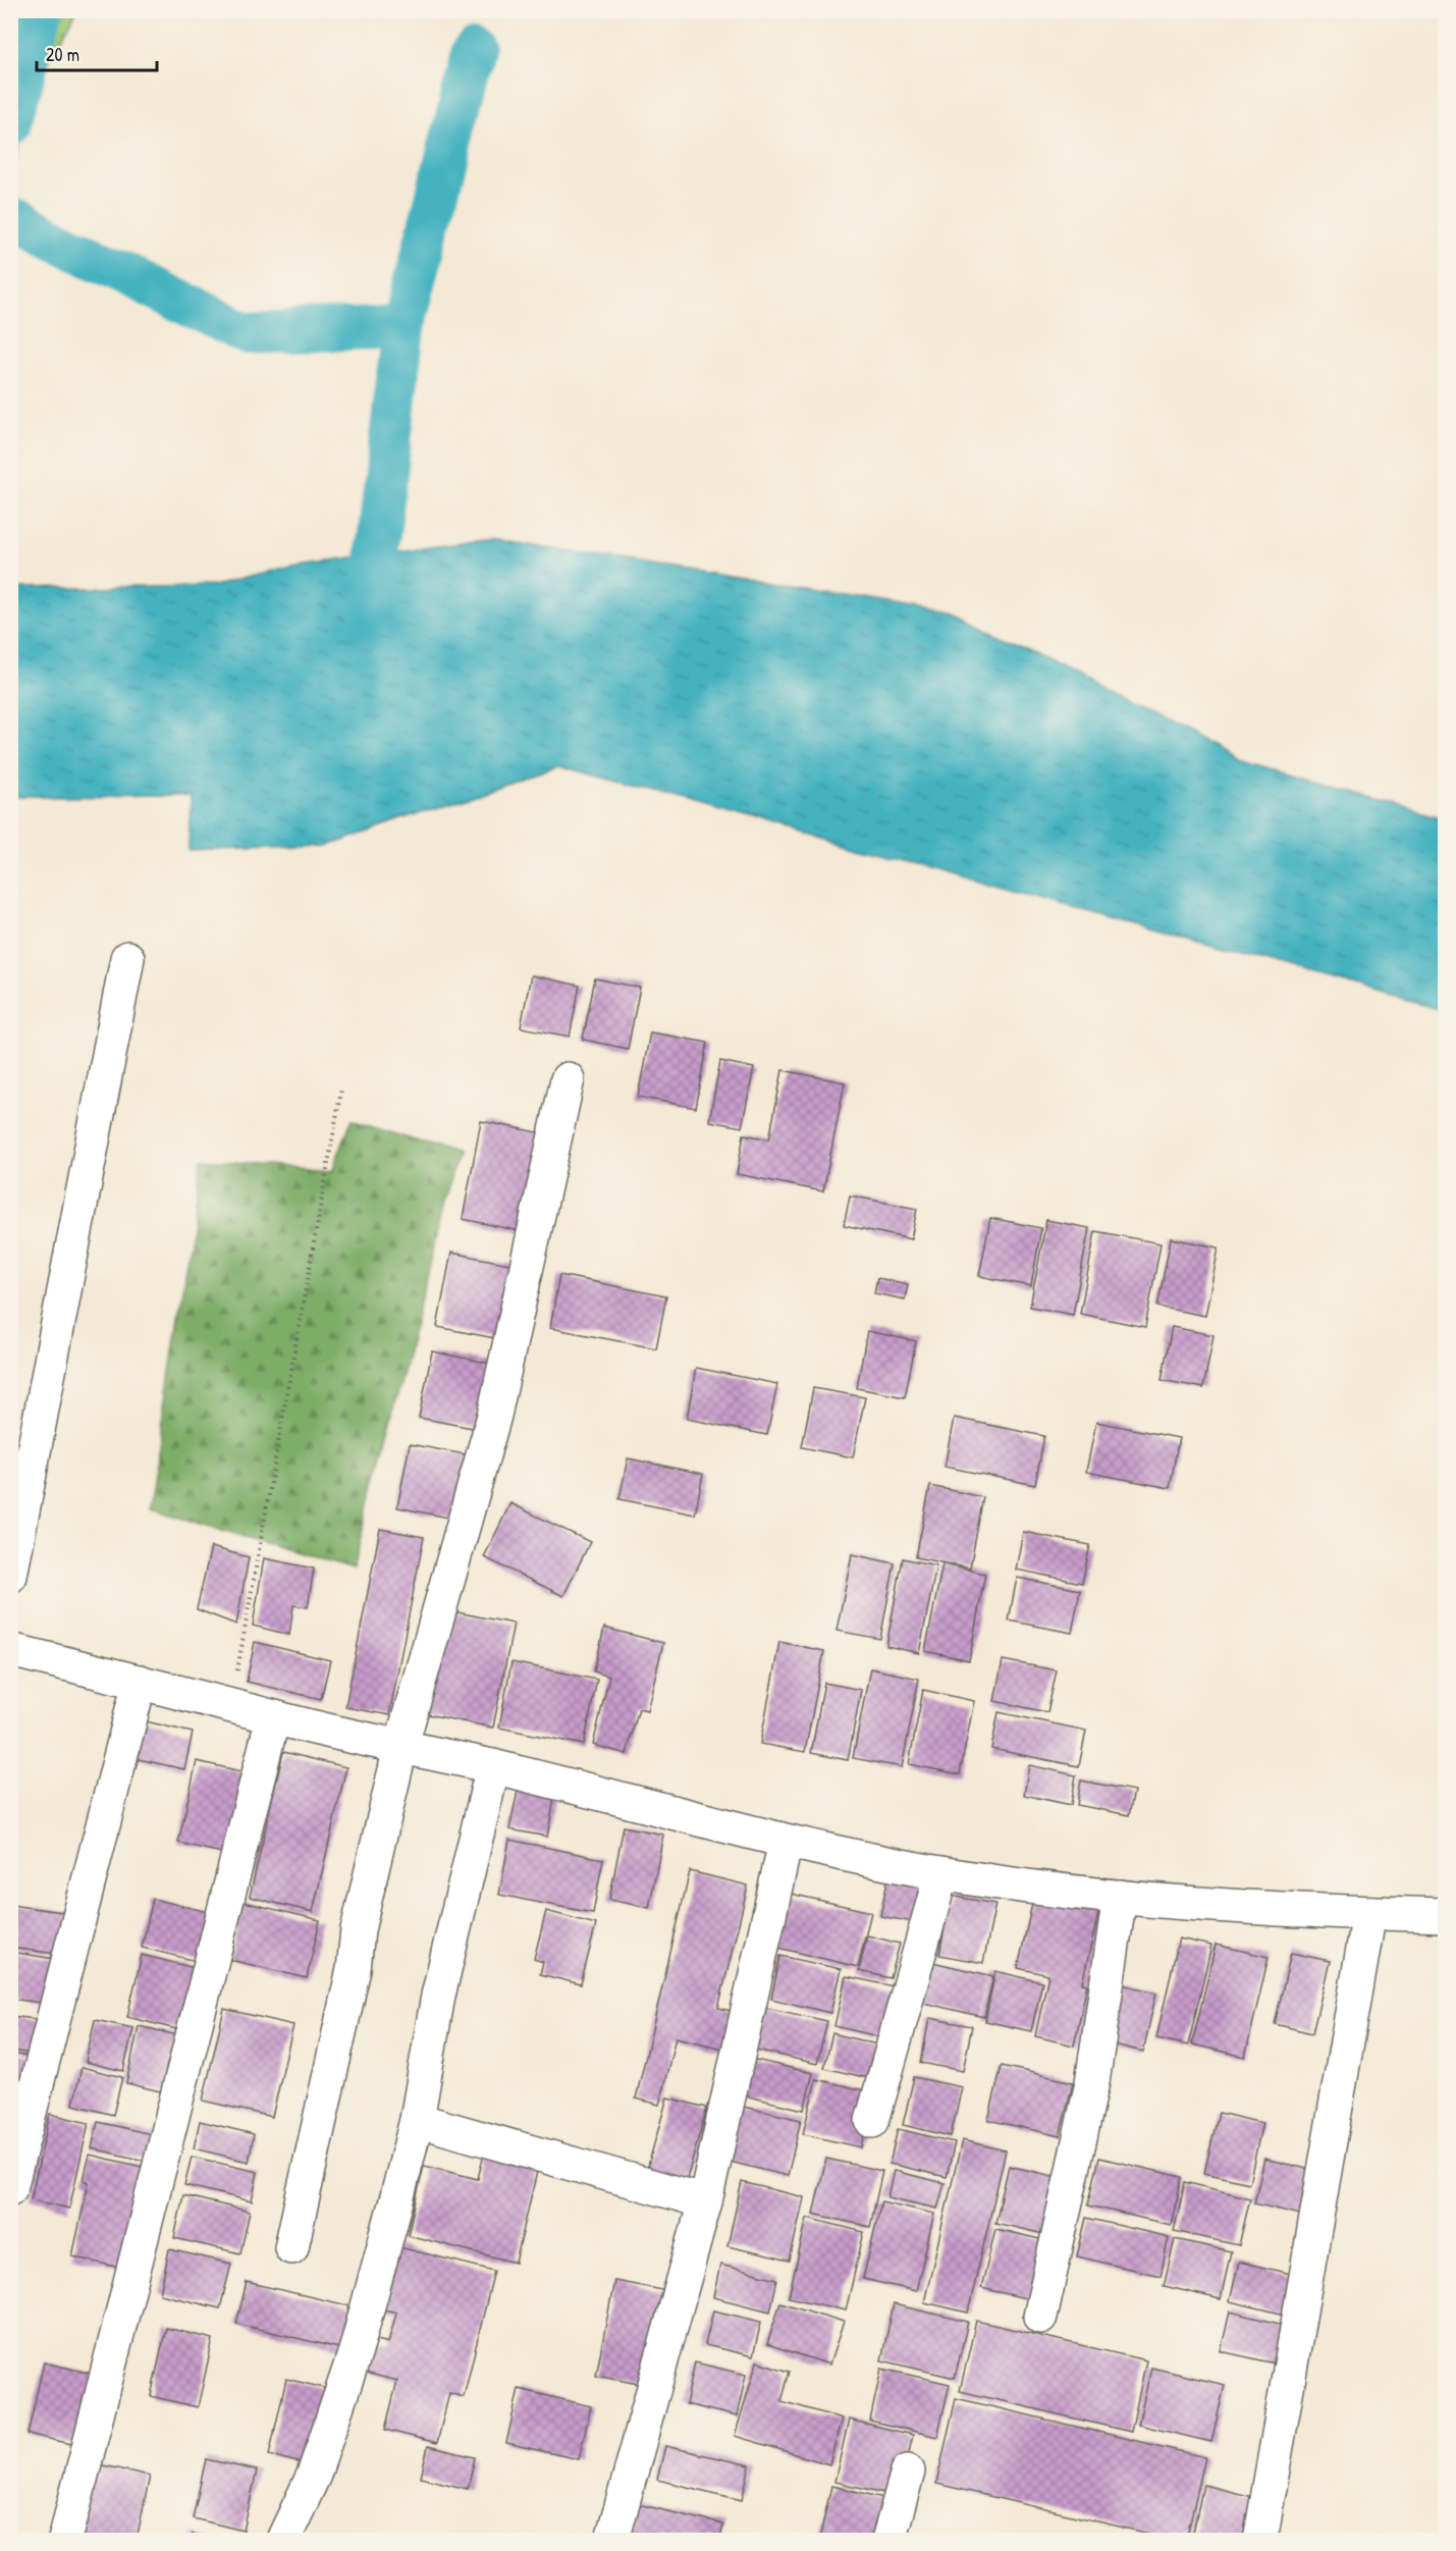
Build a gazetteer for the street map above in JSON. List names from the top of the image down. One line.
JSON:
{"scale_bar":"20 m"}
